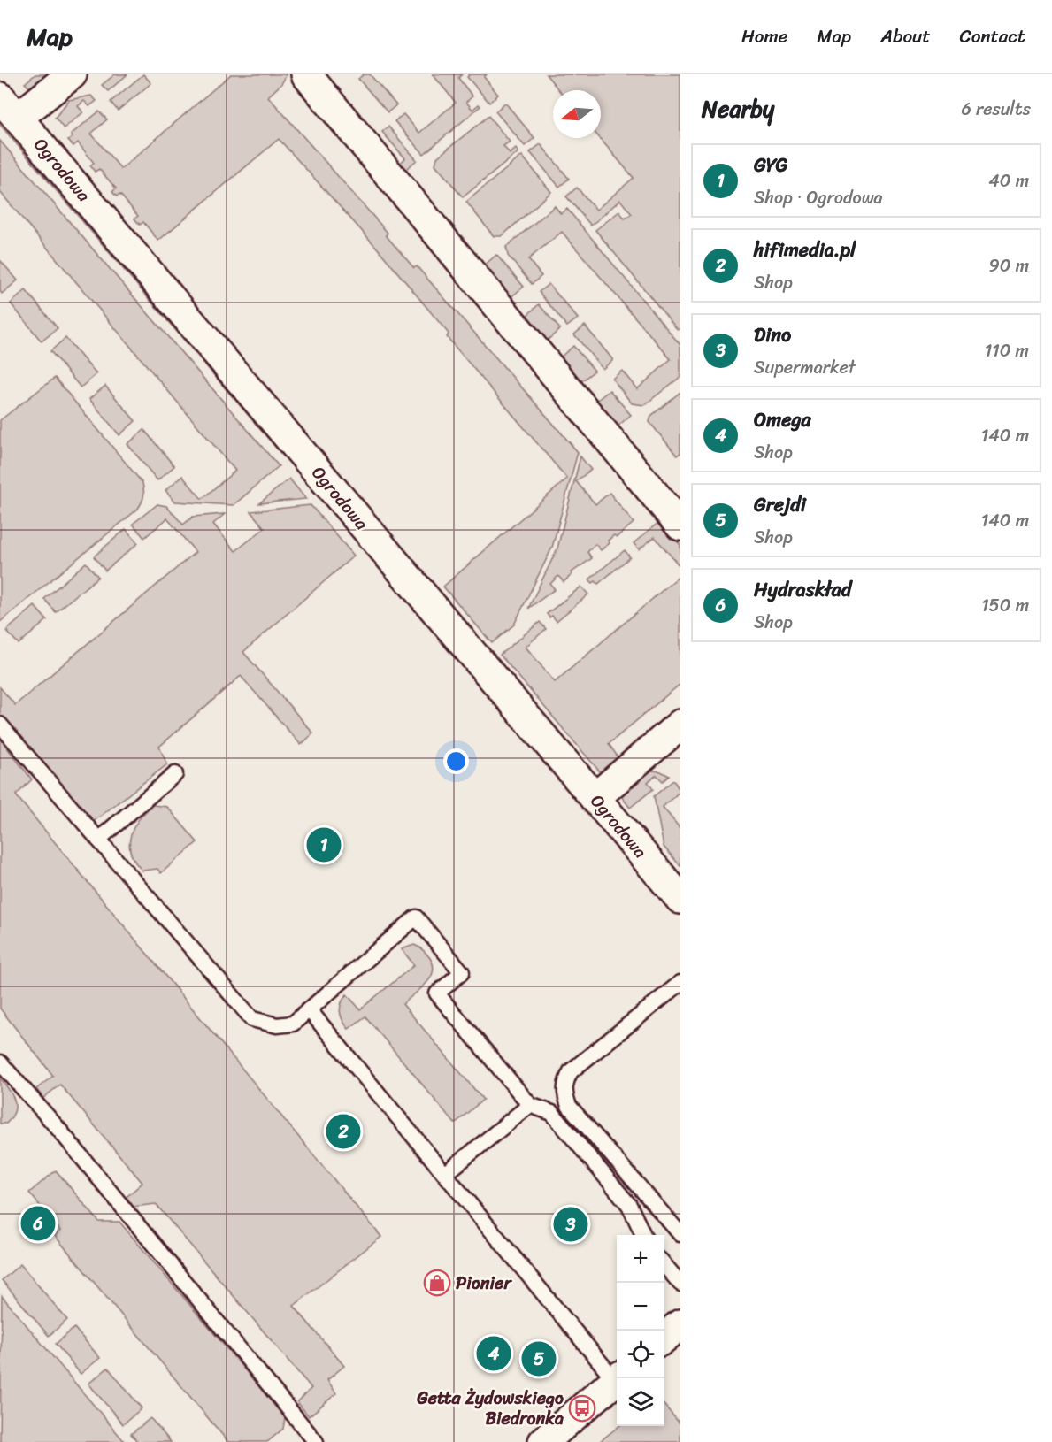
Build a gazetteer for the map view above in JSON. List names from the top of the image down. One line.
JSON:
{"streets":{"street":["Ogrodowa"]},"places":{"shop":["Pionier"],"bus stop":["Getta Żydowskiego Biedronka"]},"north":"left","page":{"header":"Map","nav":["Home","Map","About","Contact"],"heading":["Nearby","6 results"],"list":[{"mark":"1","name":"GYG","note":"Shop · Ogrodowa","value":"40 m"},{"mark":"2","name":"hifimedia.pl","note":"Shop","value":"90 m"},{"mark":"3","name":"Dino","note":"Supermarket","value":"110 m"},{"mark":"4","name":"Omega","note":"Shop","value":"140 m"},{"mark":"5","name":"Grejdi","note":"Shop","value":"140 m"},{"mark":"6","name":"Hydraskład","note":"Shop","value":"150 m"}],"pins":["1","2","6","3","4","5"],"map_buttons":["+","−"]}}
